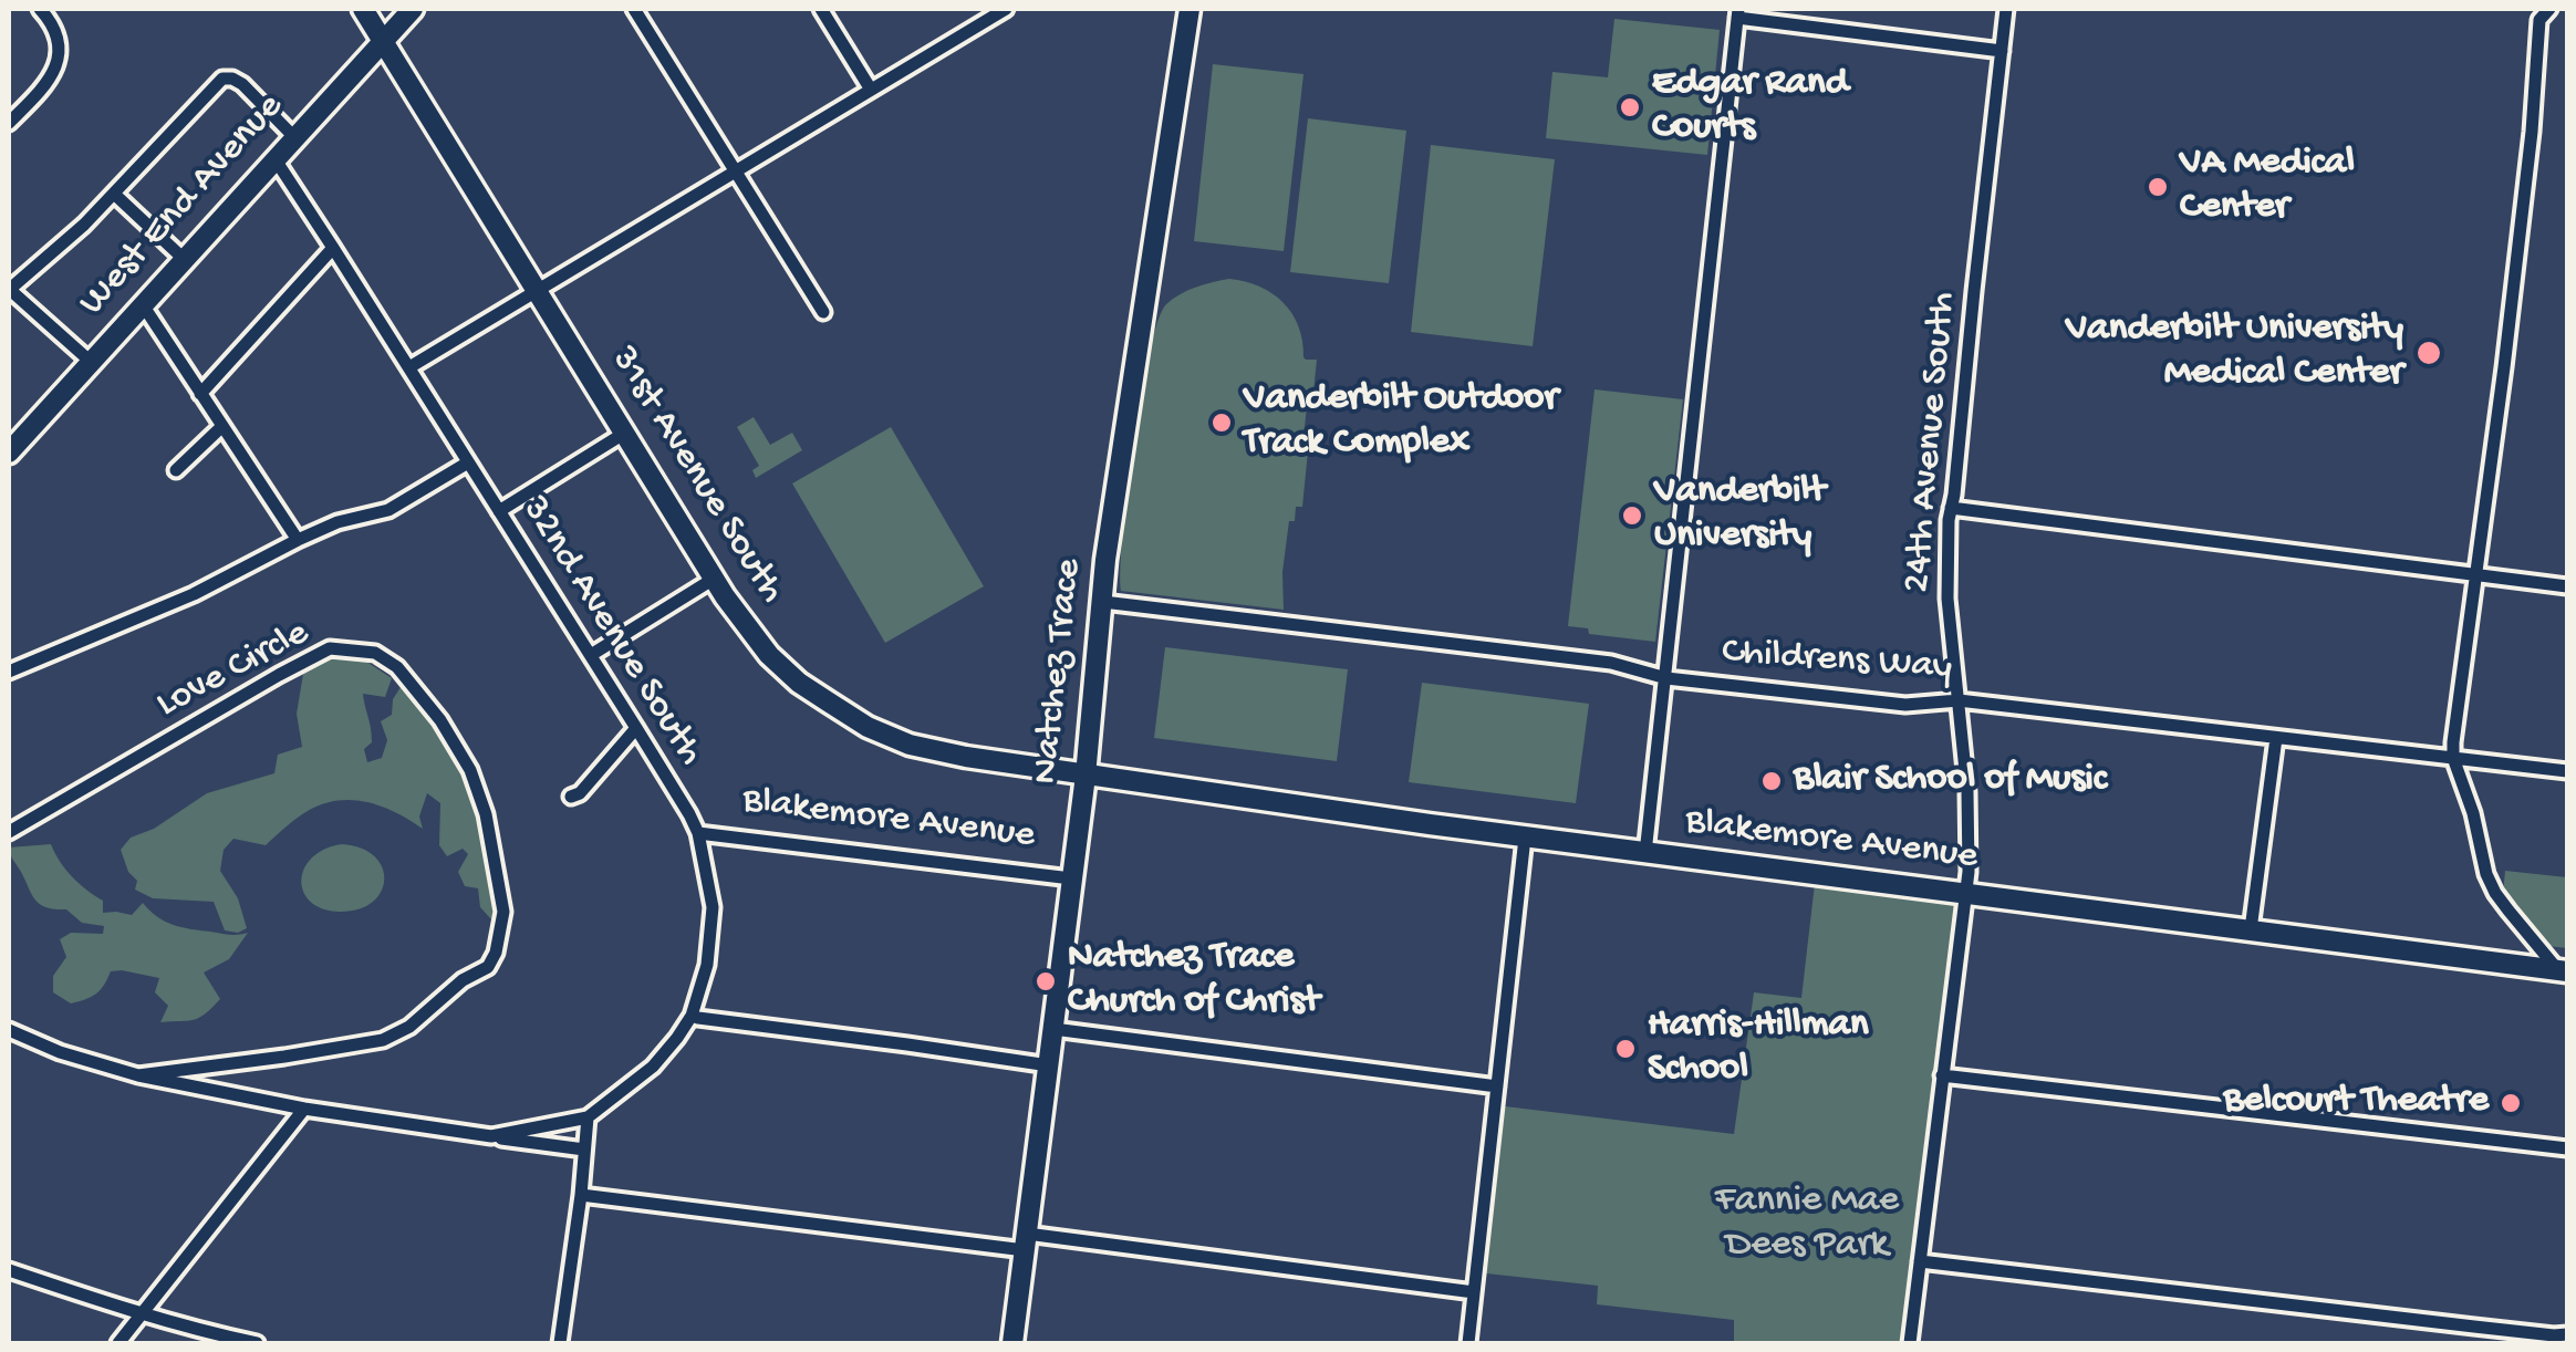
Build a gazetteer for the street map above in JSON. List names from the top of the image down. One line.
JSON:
{"streets":{"main road":["West End Avenue","31st Avenue South","Natchez Trace","Blakemore Avenue"],"street":["24th Avenue South","32nd Avenue South","Childrens Way","Love Circle"]},"crossings":[["West End Avenue","31st Avenue South"],["West End Avenue","32nd Avenue South"],["24th Avenue South","Childrens Way"],["24th Avenue South","Blakemore Avenue"],["31st Avenue South","Natchez Trace"],["31st Avenue South","Blakemore Avenue"],["32nd Avenue South","Blakemore Avenue"],["Childrens Way","Natchez Trace"],["Natchez Trace","Blakemore Avenue"]],"parks":["Fannie Mae Dees Park"],"places":["Edgar Rand Courts","VA Medical Center","Vanderbilt University Medical Center","Vanderbilt Outdoor Track Complex","Vanderbilt University","Blair School of Music","Natchez Trace Church of Christ","Harris-Hillman School","Belcourt Theatre"]}
